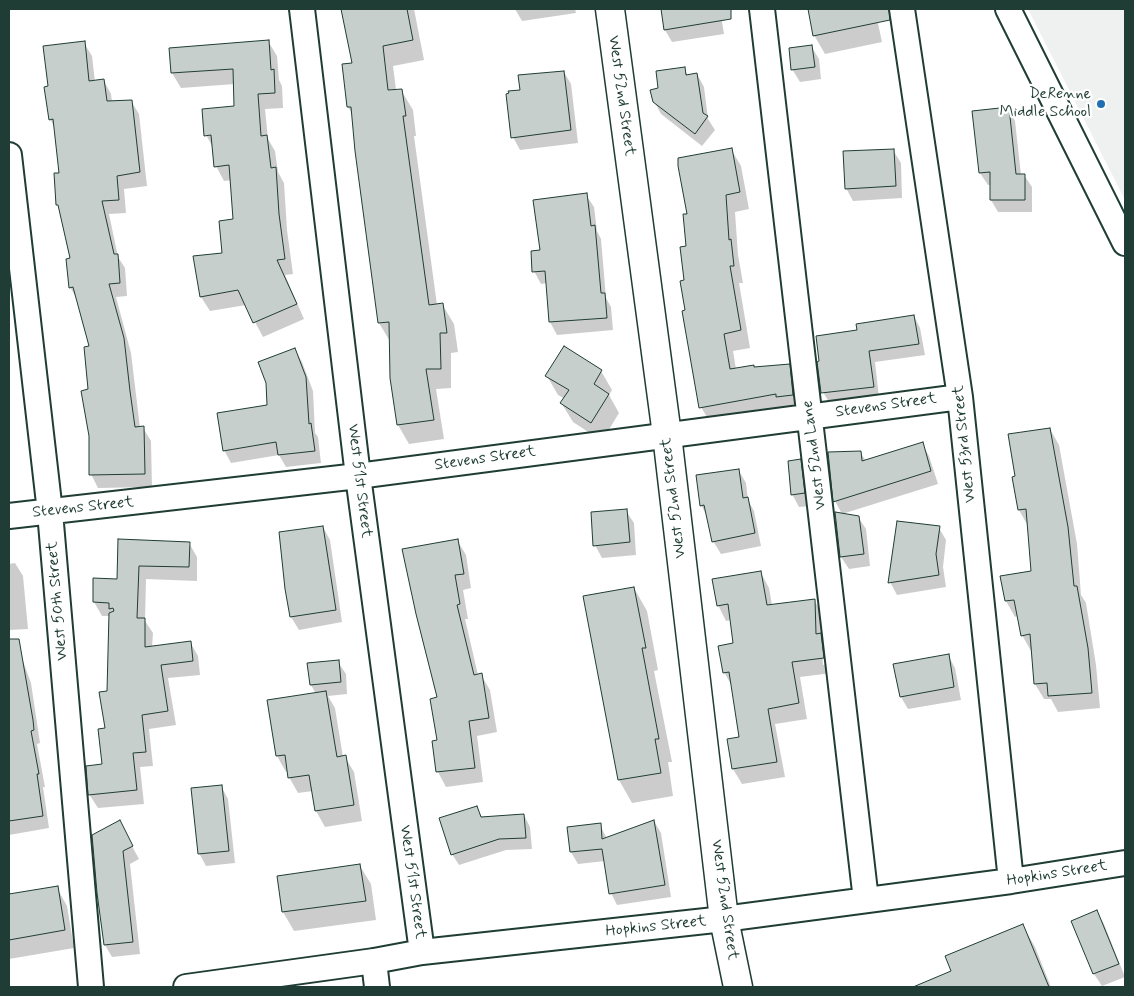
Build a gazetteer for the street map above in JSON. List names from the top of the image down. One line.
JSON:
{"streets":{"main road":["West 52nd Street"],"street":["Stevens Street","West 53rd Street","West 52nd Lane","West 51st Street","West 50th Street","Hopkins Street"]},"crossings":[["West 52nd Street","Stevens Street"],["West 52nd Street","Hopkins Street"],["Stevens Street","West 53rd Street"],["Stevens Street","West 52nd Lane"],["Stevens Street","West 51st Street"],["Stevens Street","West 50th Street"],["West 53rd Street","Hopkins Street"],["West 52nd Lane","Hopkins Street"],["West 51st Street","Hopkins Street"]],"places":["DeRenne Middle School"]}
